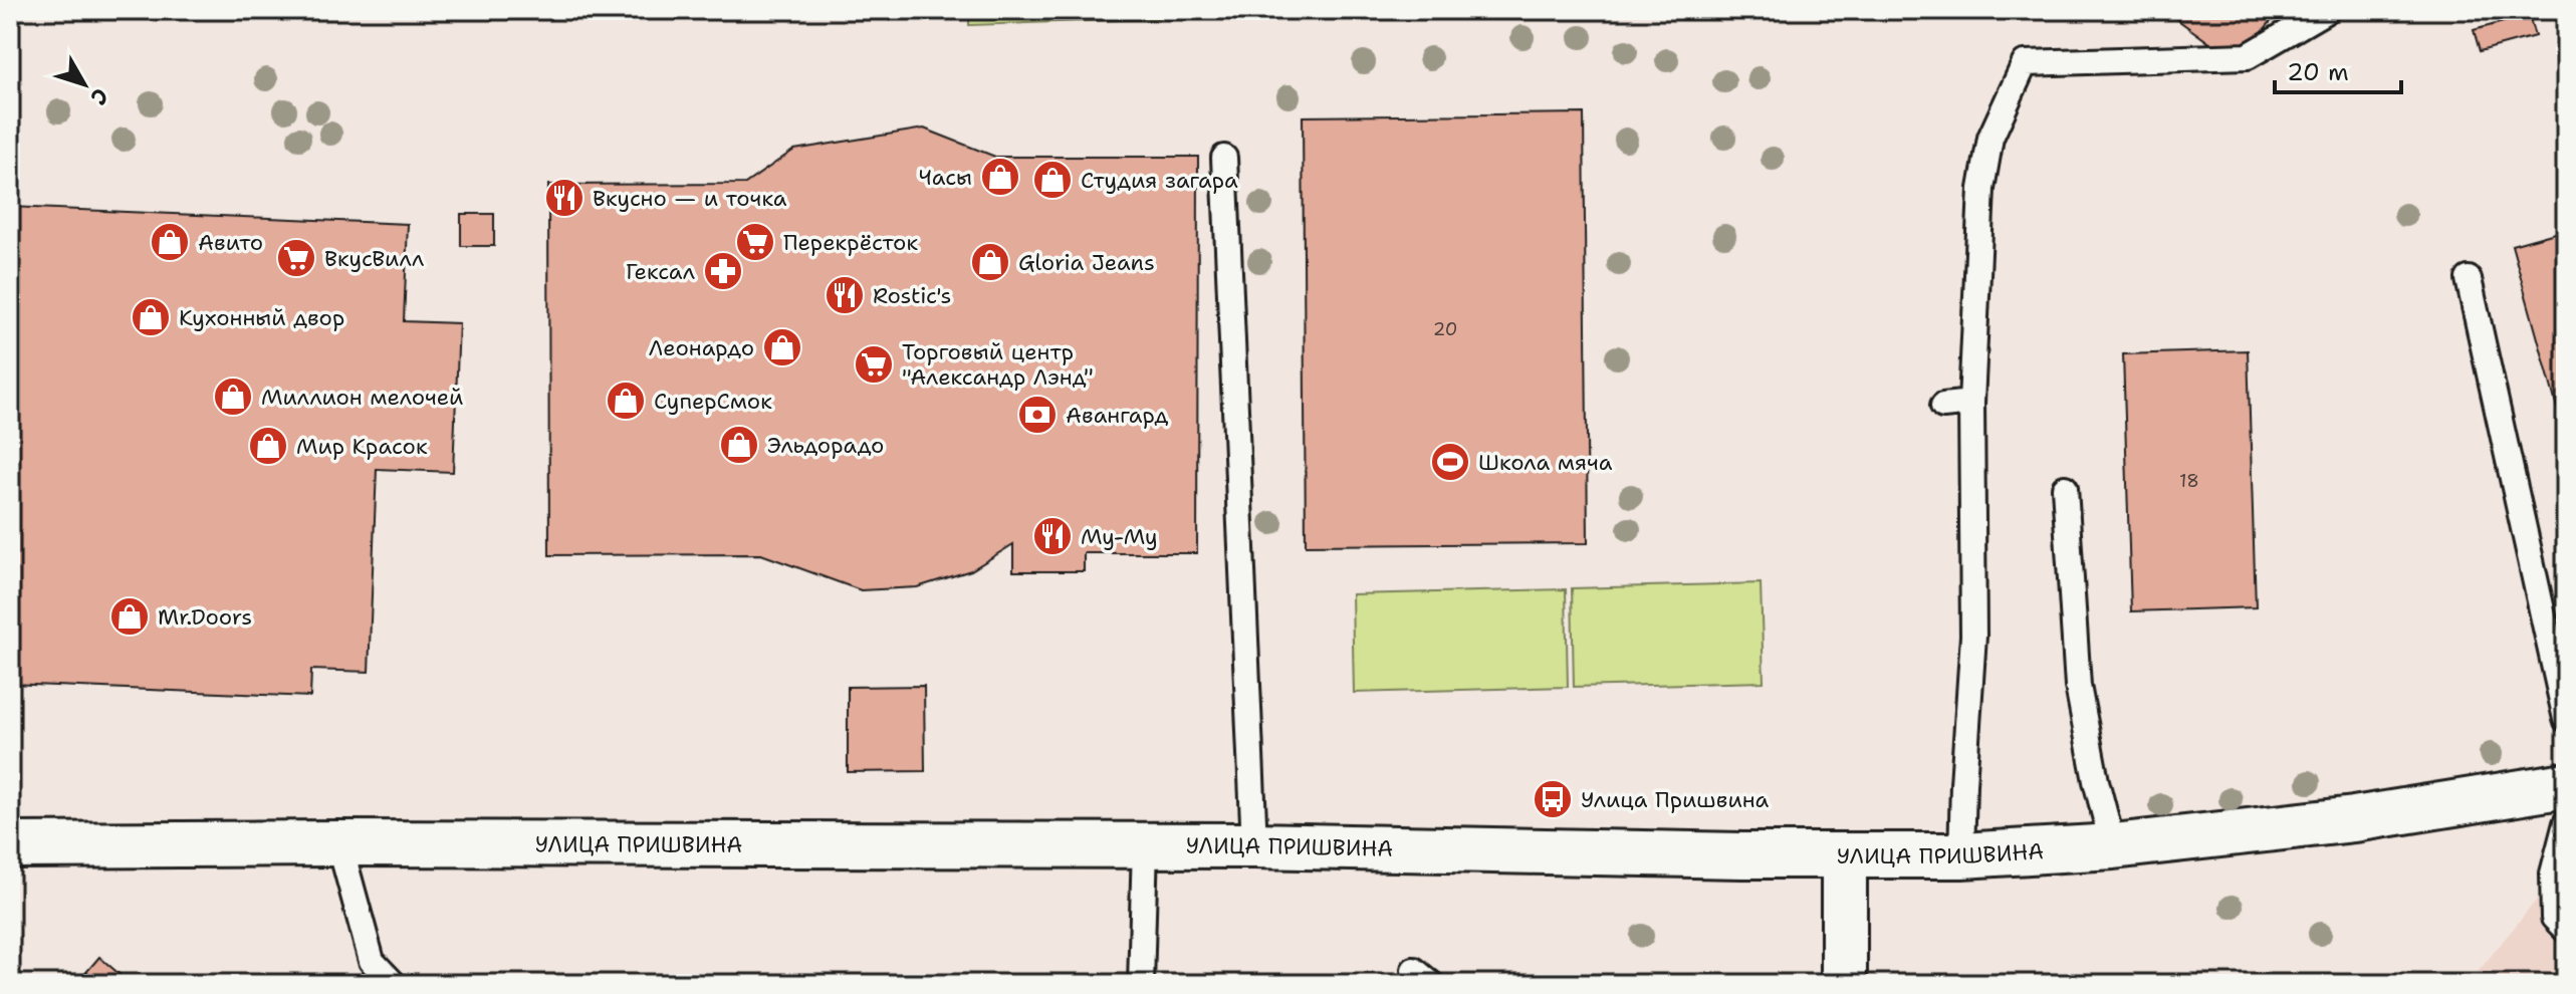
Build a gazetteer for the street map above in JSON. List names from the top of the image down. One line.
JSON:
{"streets":{"street":["УЛИЦА ПРИШВИНА"]},"places":{"shop":["Часы","Студия загара","Авито","Gloria Jeans","Кухонный двор","Леонардо","Миллион мелочей","СуперСмок","Эльдорадо","Мир Красок","Mr.Doors"],"restaurant":["Вкусно — и точка","Rostic's","Му-Му"],"supermarket":["Перекрёсток","ВкусВилл","Торговый центр \"Александр Лэнд\""],"pharmacy":["Гексал"],"bank":["Авангард"],"sports":["Школа мяча"],"bus stop":["Улица Пришвина"]},"house_numbers":["20","18"],"scale_bar":"20 m","north":"bottom right"}
